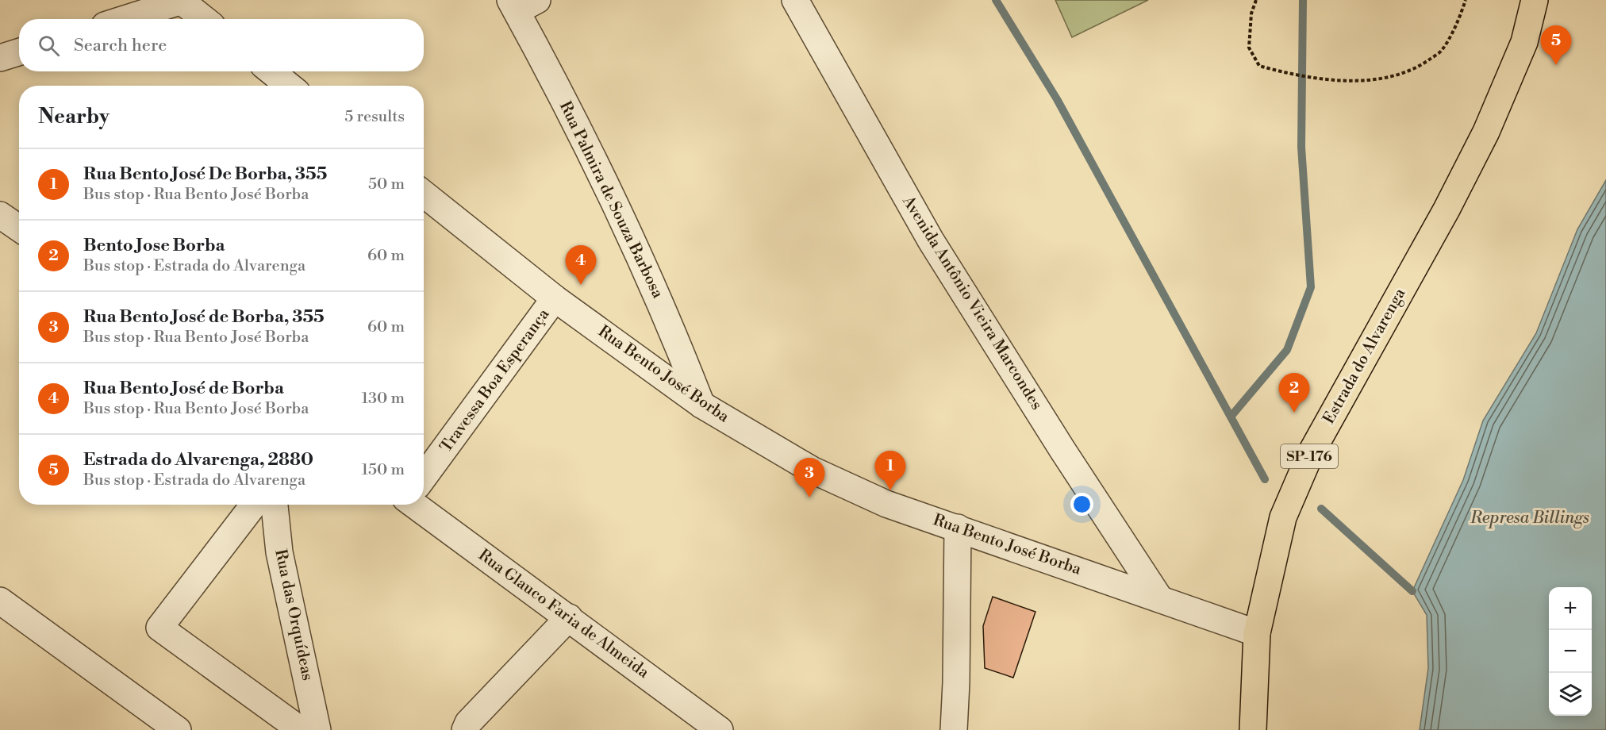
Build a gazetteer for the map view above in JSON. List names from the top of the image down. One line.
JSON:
{"streets":{"main road":["Estrada do Alvarenga","SP-176"],"street":["Rua Palmira de Souza Barbosa","Avenida Antônio Vieira Marcondes","Rua Bento José Borba","Travessa Boa Esperança","Rua Glauco Faria de Almeida","Rua das Orquídeas"]},"crossings":[["Rua Palmira de Souza Barbosa","Rua Bento José Borba"],["Avenida Antônio Vieira Marcondes","Rua Bento José Borba"],["Estrada do Alvarenga","Rua Bento José Borba"],["Rua Bento José Borba","Travessa Boa Esperança"]],"water":["Represa Billings"],"page":{"search":"Search here","pins":["5","4","2","1","3"],"heading":["Nearby","5 results"],"list":[{"mark":"1","name":"Rua Bento José De Borba, 355","note":"Bus stop · Rua Bento José Borba","value":"50 m"},{"mark":"2","name":"Bento Jose Borba","note":"Bus stop · Estrada do Alvarenga","value":"60 m"},{"mark":"3","name":"Rua Bento José de Borba, 355","note":"Bus stop · Rua Bento José Borba","value":"60 m"},{"mark":"4","name":"Rua Bento José de Borba","note":"Bus stop · Rua Bento José Borba","value":"130 m"},{"mark":"5","name":"Estrada do Alvarenga, 2880","note":"Bus stop · Estrada do Alvarenga","value":"150 m"}],"map_buttons":["+","−"]}}
